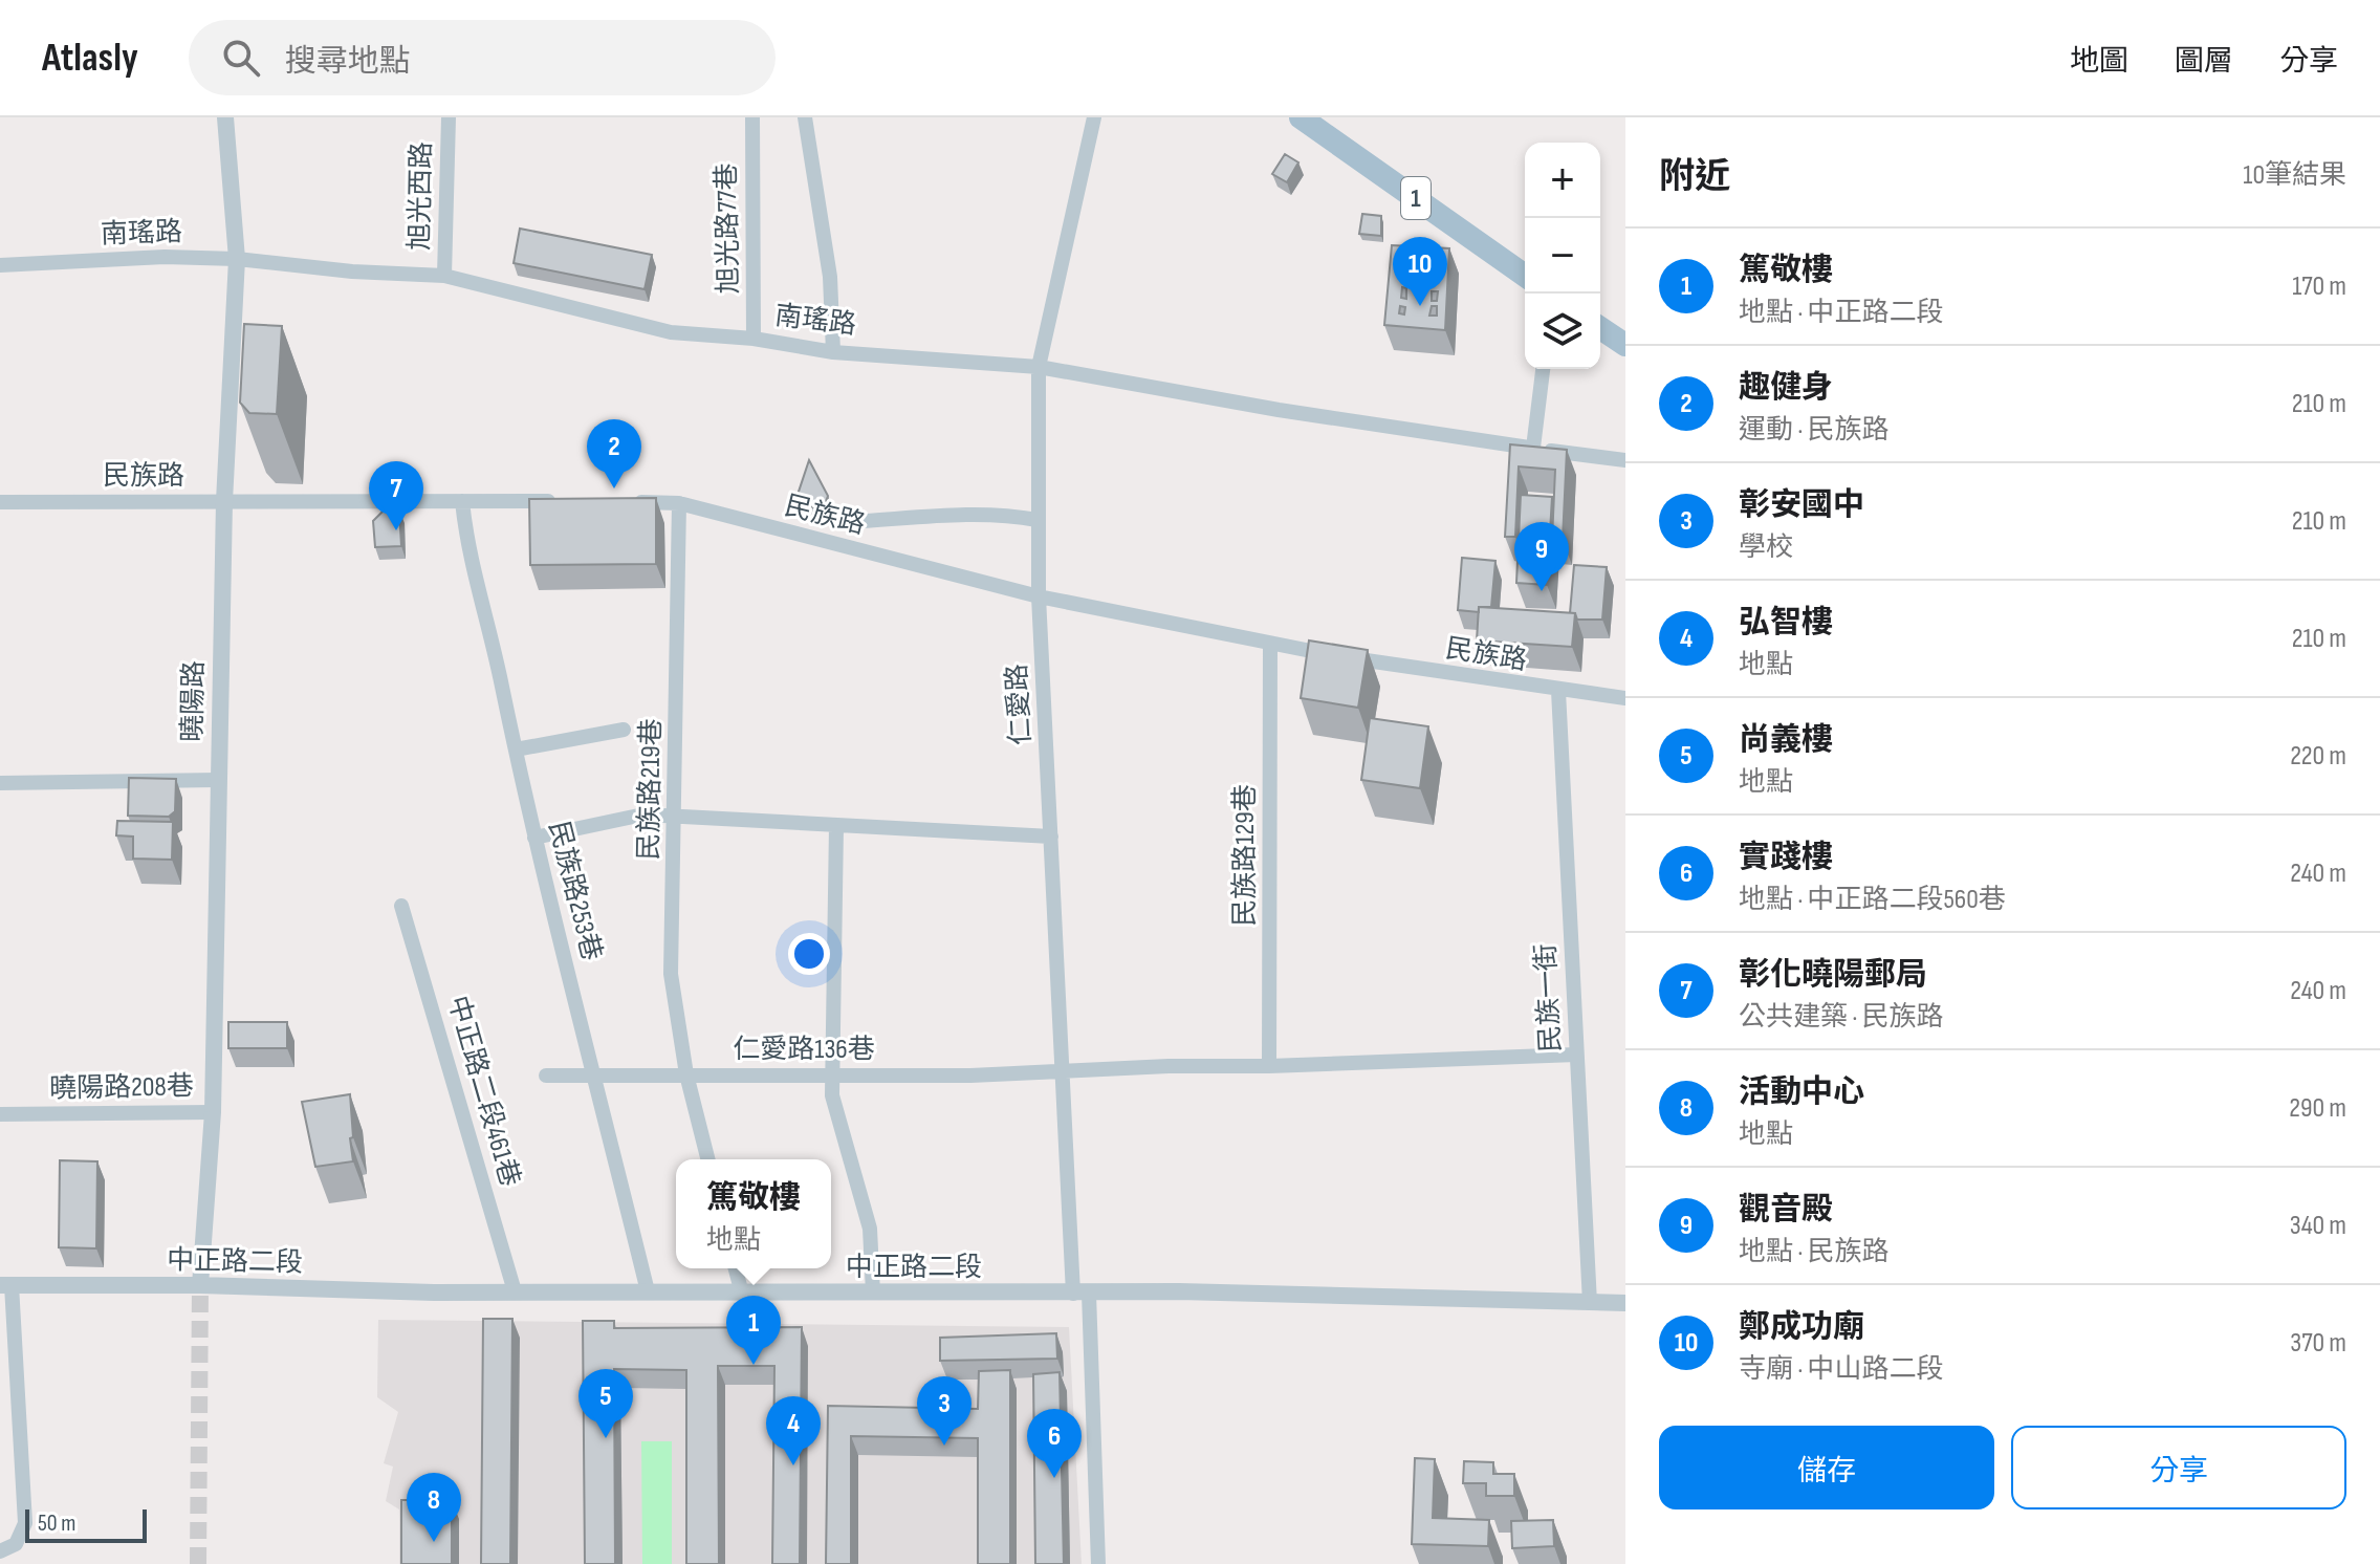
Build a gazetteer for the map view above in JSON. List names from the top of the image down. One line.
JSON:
{"streets":{"main road":["1"],"street":["旭光西路","旭光路77巷","南瑤路","民族路","曉陽路","仁愛路","民族路219巷","民族路129巷","民族路253巷","民族一街","仁愛路136巷","曉陽路208巷","中正路二段461巷","中正路二段"]},"crossings":[["旭光西路","南瑤路"],["旭光路77巷","南瑤路"],["南瑤路","曉陽路"],["南瑤路","仁愛路"],["民族路","曉陽路"],["民族路","仁愛路"],["民族路","民族路219巷"],["民族路","民族路129巷"],["民族路","民族路253巷"],["民族路","民族一街"],["曉陽路","曉陽路208巷"],["曉陽路","中正路二段"],["仁愛路","仁愛路136巷"],["仁愛路","中正路二段"],["民族路219巷","仁愛路136巷"],["民族路129巷","仁愛路136巷"],["民族路253巷","仁愛路136巷"],["民族路253巷","中正路二段"],["民族一街","仁愛路136巷"],["民族一街","中正路二段"],["中正路二段461巷","中正路二段"]],"scale_bar":"50 m","page":{"header":"Atlasly","search":"搜尋地點","nav":["地圖","圖層","分享"],"heading":["附近","10筆結果"],"map_buttons":["+","−"],"list":[{"mark":"1","name":"篤敬樓","note":"地點 · 中正路二段","value":"170 m"},{"mark":"2","name":"趣健身","note":"運動 · 民族路","value":"210 m"},{"mark":"3","name":"彰安國中","note":"學校","value":"210 m"},{"mark":"4","name":"弘智樓","note":"地點","value":"210 m"},{"mark":"5","name":"尚義樓","note":"地點","value":"220 m"},{"mark":"6","name":"實踐樓","note":"地點 · 中正路二段560巷","value":"240 m"},{"mark":"7","name":"彰化曉陽郵局","note":"公共建築 · 民族路","value":"240 m"},{"mark":"8","name":"活動中心","note":"地點","value":"290 m"},{"mark":"9","name":"觀音殿","note":"地點 · 民族路","value":"340 m"},{"mark":"10","name":"鄭成功廟","note":"寺廟 · 中山路二段","value":"370 m"}],"pins":["10","2","7","9","1","5","3","4","6","8"],"popup":["篤敬樓","地點"],"buttons":["儲存","分享"],"scale":"50 m"}}
